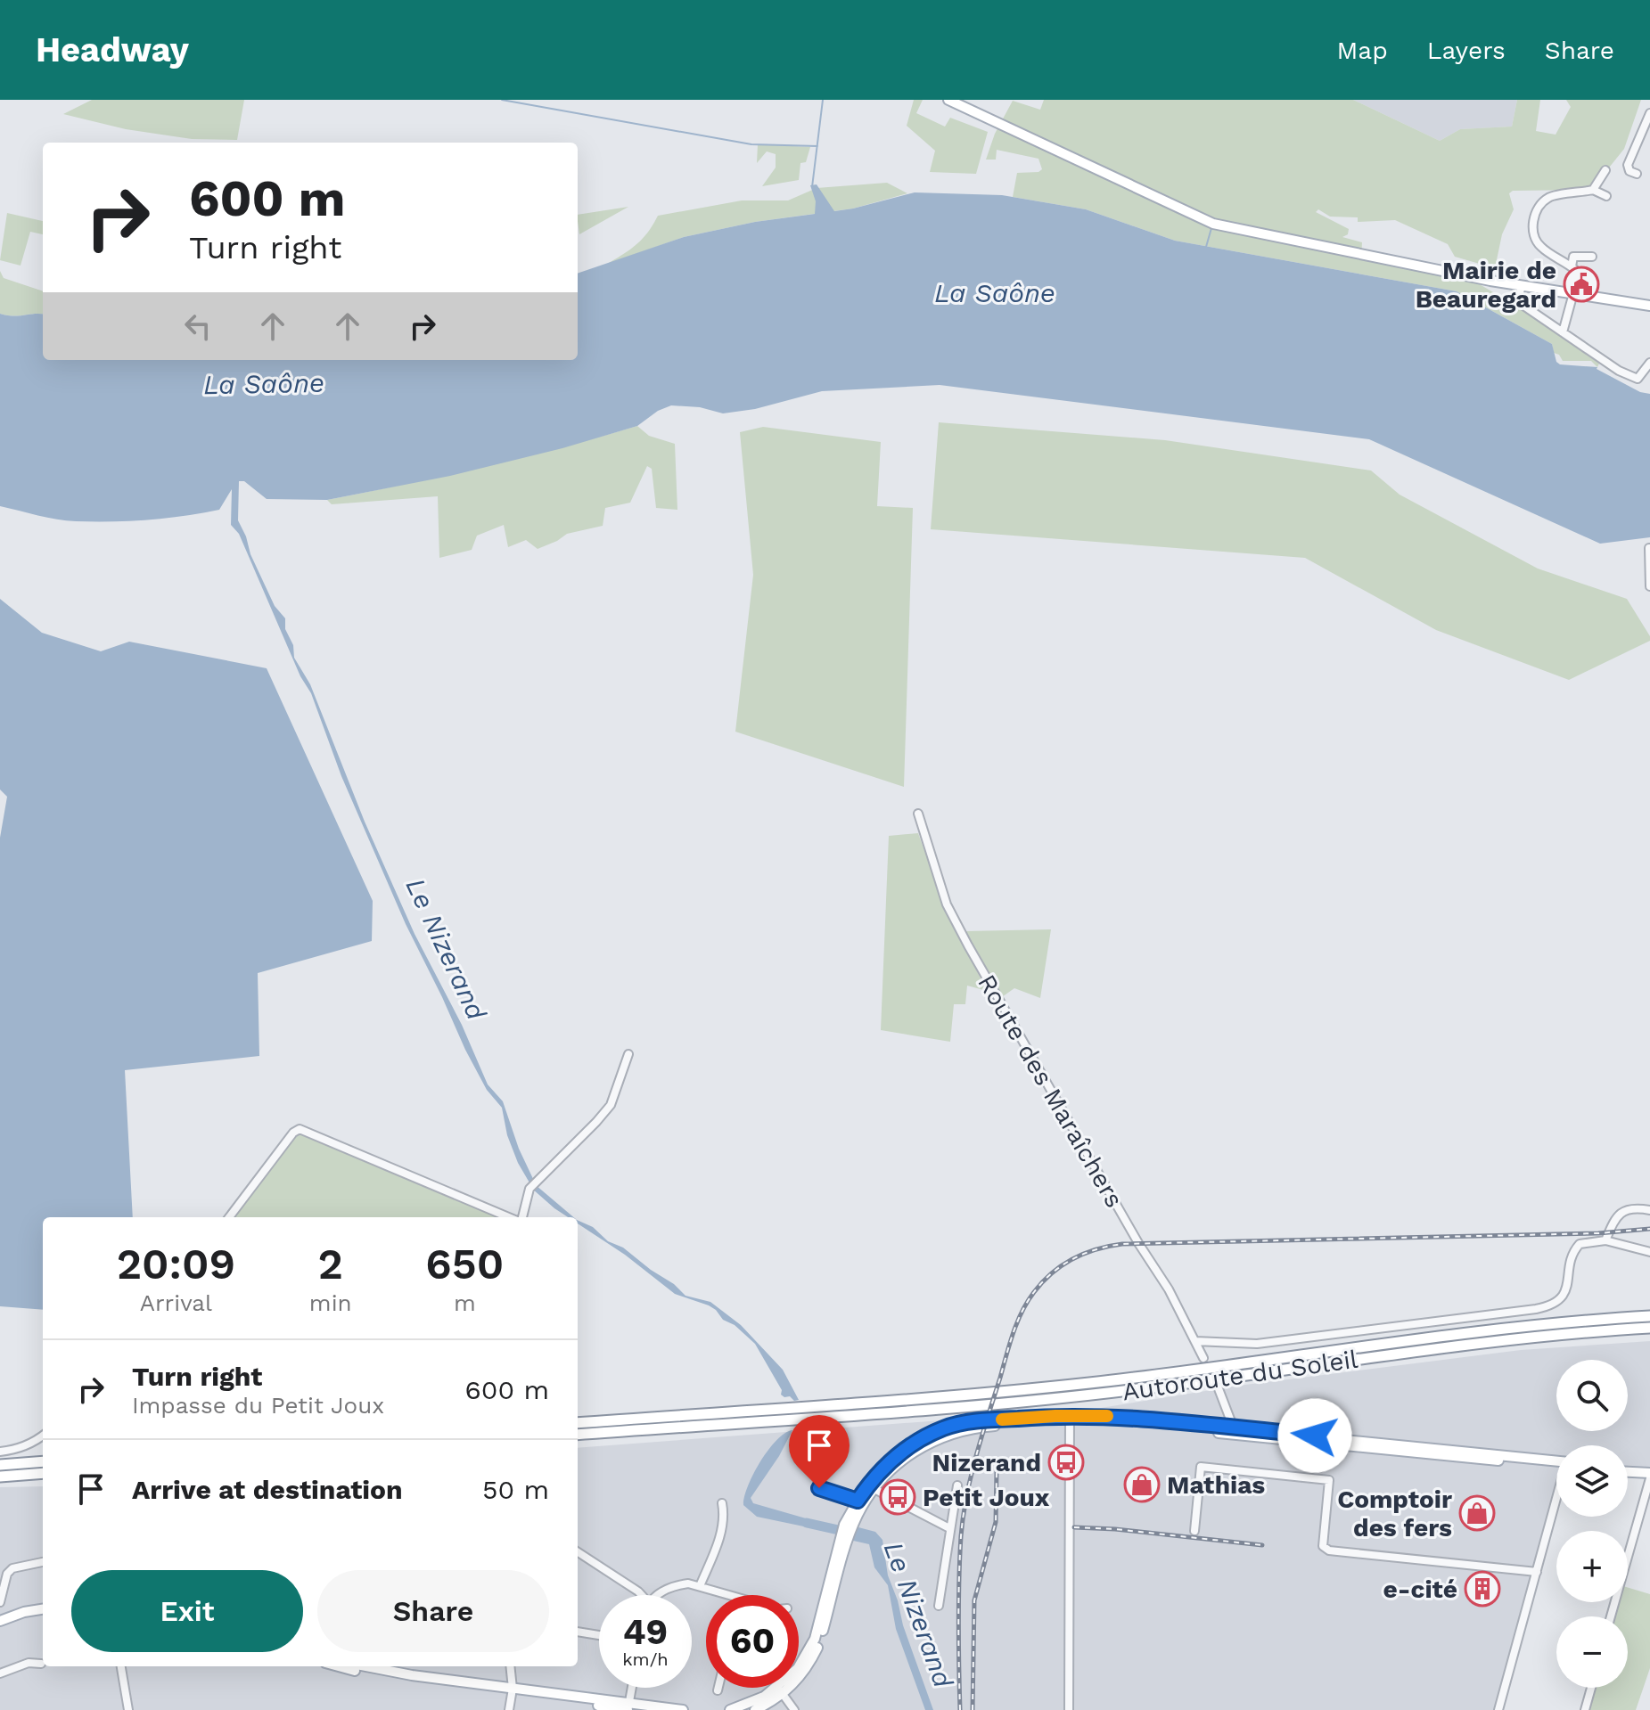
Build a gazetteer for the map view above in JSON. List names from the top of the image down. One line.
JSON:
{"streets":{"highway":["Autoroute du Soleil"],"street":["Route des Maraîchers"]},"water":["La Saône","Le Nizerand"],"places":{"public building":["Mairie de Beauregard"],"bus stop":["Nizerand","Petit Joux"],"shop":["Mathias","Comptoir des fers"],"building":["e-cité"]},"page":{"header":"Headway","nav":["Map","Layers","Share"],"turn":["600 m","Turn right"],"eta":["20:09","Arrival","2","min","650","m"],"list":[{"name":"Turn right","note":"Impasse du Petit Joux","value":"600 m"},{"name":"Arrive at destination","value":"50 m"}],"map_buttons":["+","−"],"buttons":["Exit","Share"],"speed":"49 km/h","limit":"60"}}
